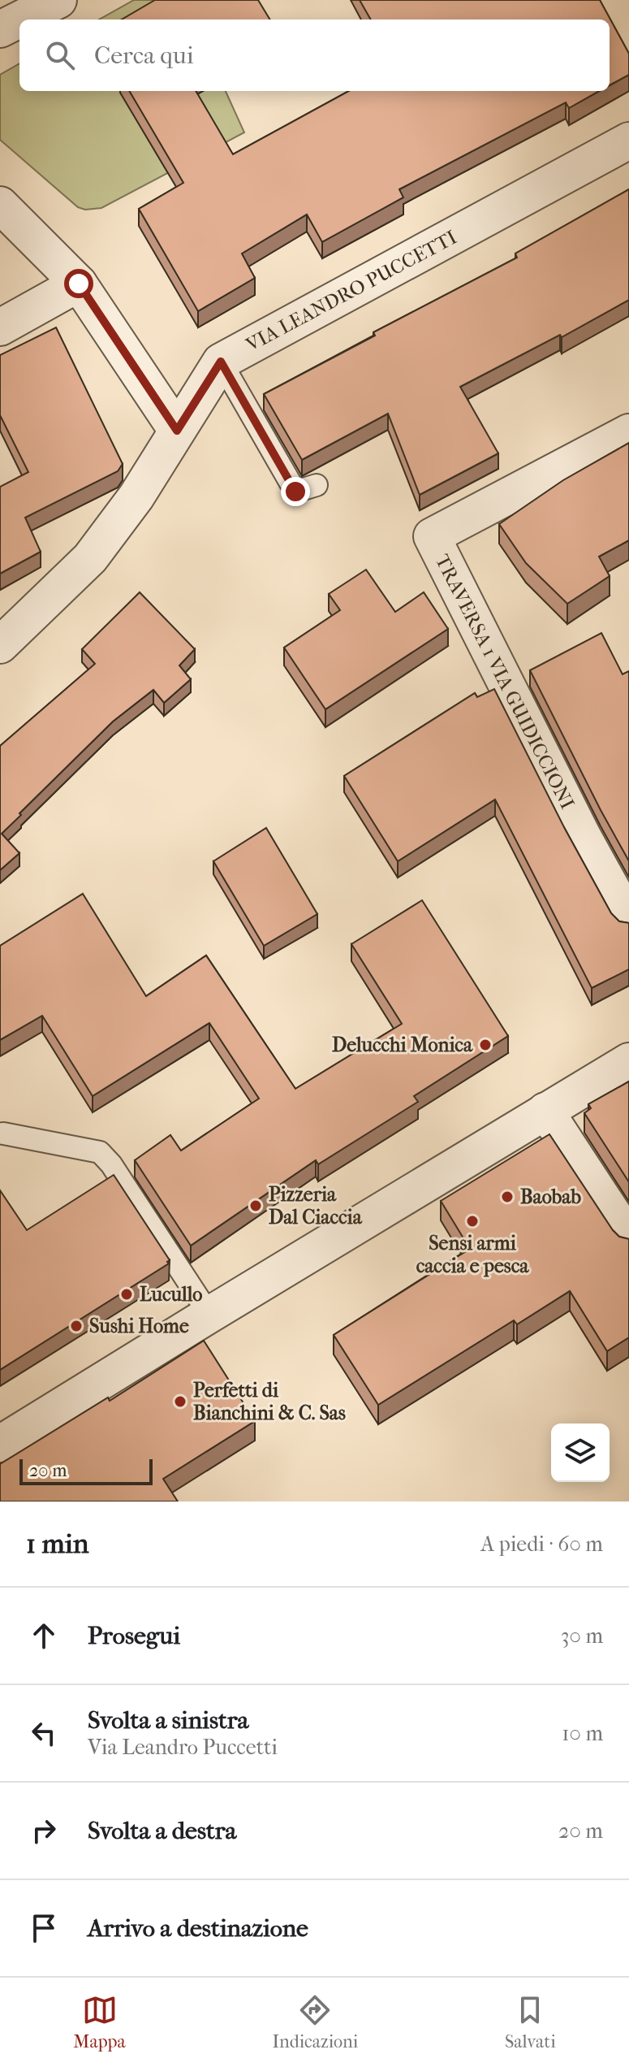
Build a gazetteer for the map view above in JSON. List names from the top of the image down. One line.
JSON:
{"streets":{"street":["VIA LEANDRO PUCCETTI","TRAVERSA 1 VIA GUIDICCIONI"]},"places":["Delucchi Monica","Baobab","Pizzeria Dal Ciaccia","Sensi armi caccia e pesca","Lucullo","Sushi Home","Perfetti di Bianchini & C. Sas"],"scale_bar":"20 m","page":{"search":"Cerca qui","scale":"20 m","heading":["1 min","A piedi · 60 m"],"list":[["Prosegui","30 m"],["Svolta a sinistra","Via Leandro Puccetti","10 m"],["Svolta a destra","20 m"],"Arrivo a destinazione"],"nav":["Mappa","Indicazioni","Salvati"]}}
